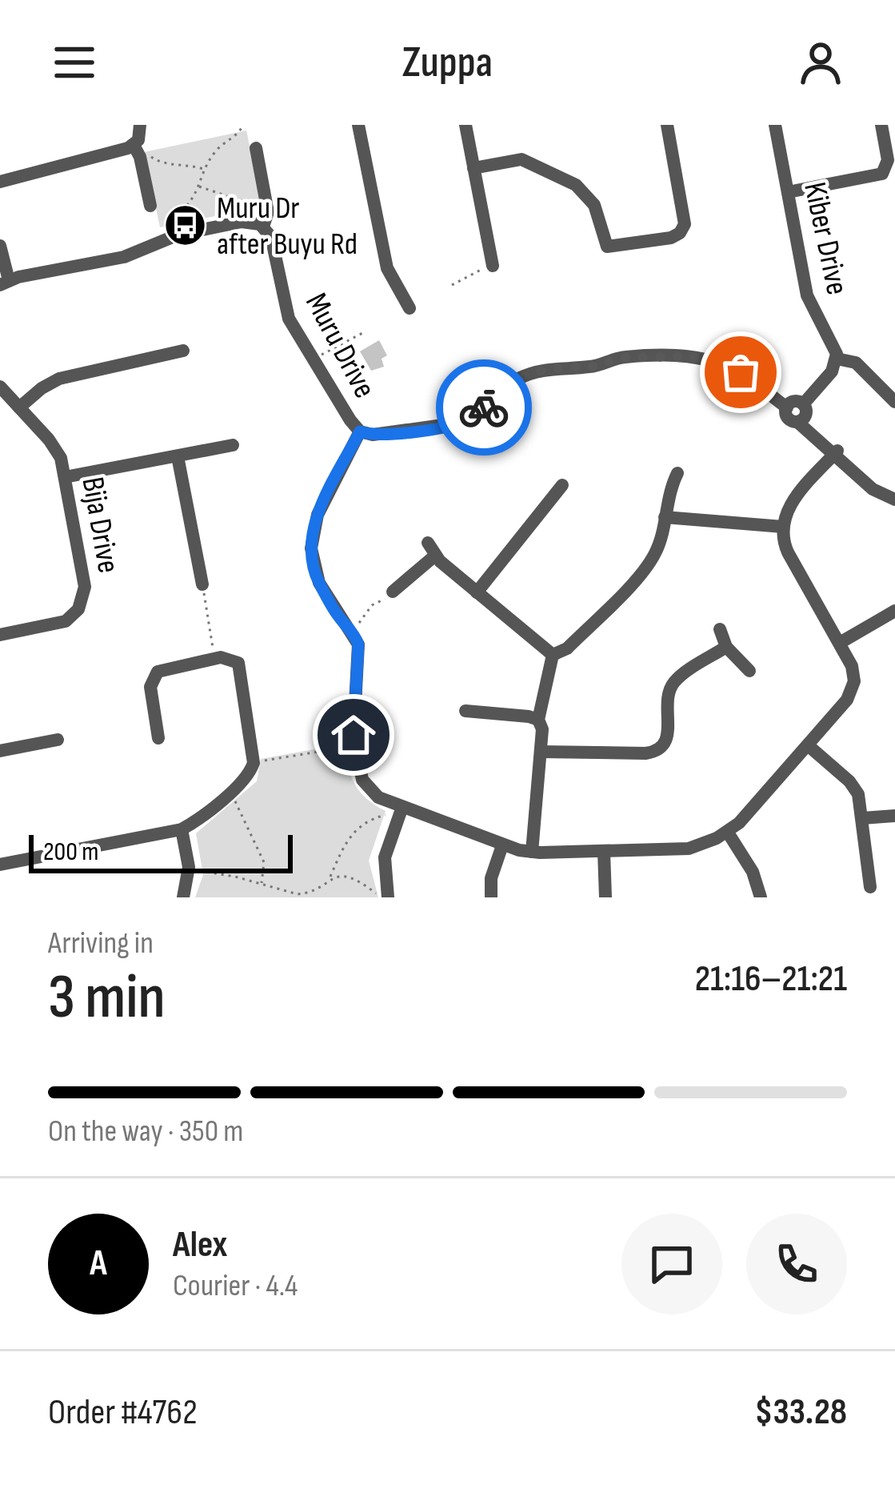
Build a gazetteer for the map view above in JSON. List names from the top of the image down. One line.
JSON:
{"streets":{"street":["Kiber Drive","Muru Drive","Bija Drive"]},"places":{"bus stop":["Muru Dr after Buyu Rd"]},"scale_bar":"200 m","page":{"header":"Zuppa","scale":"200 m","heading":["3 min","Arriving in","21:16–21:21"],"panel":["Alex","Courier · 4.4","Order #4762","$33.28"],"bar":"On the way · 350 m","round":"A"}}
